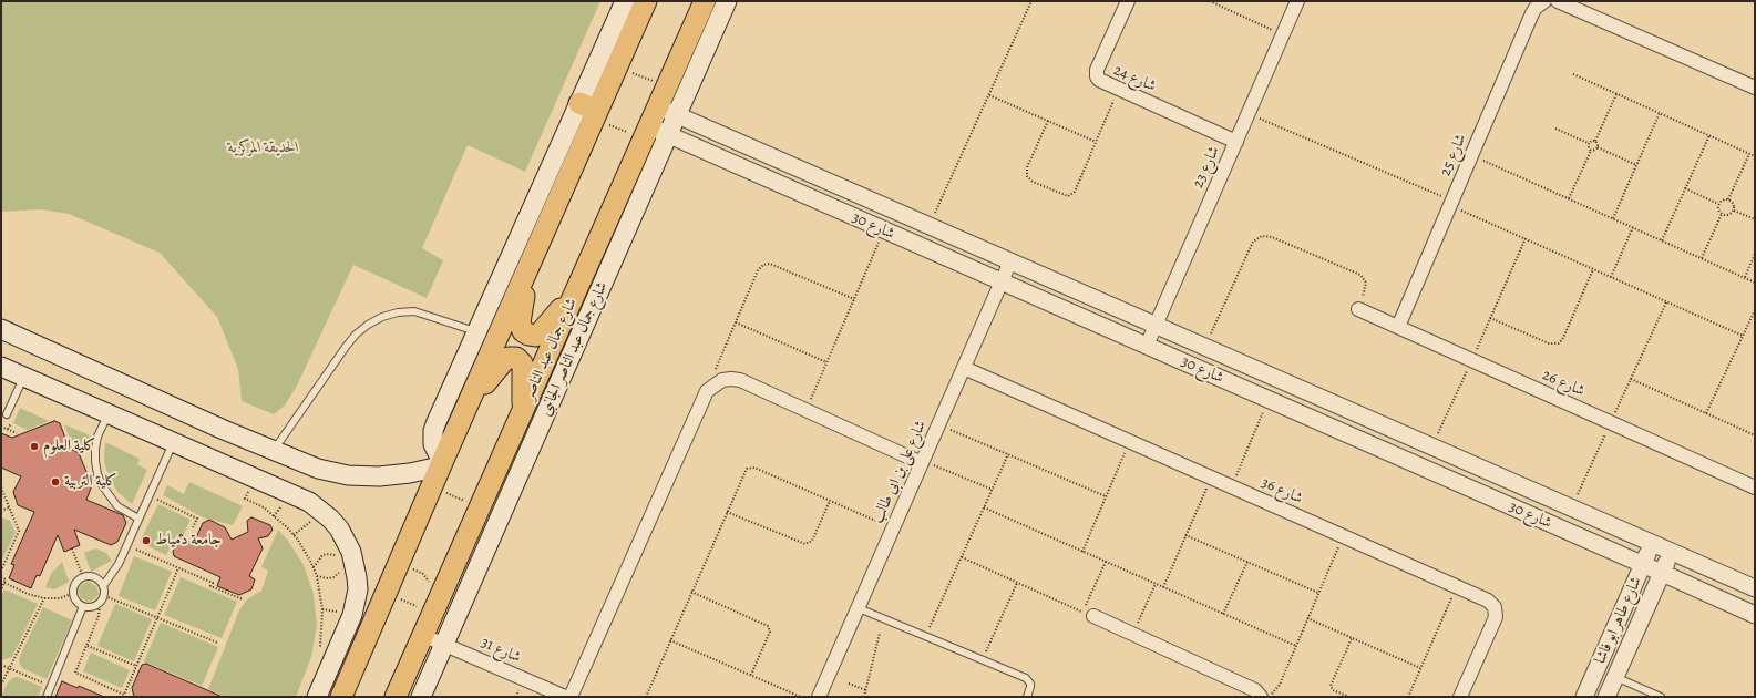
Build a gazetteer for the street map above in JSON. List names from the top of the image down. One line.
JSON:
{"streets":{"main road":["شارع جمال عبد الناصر","شارع جمال عبد الناصر الجانبى"],"street":["شارع 24","شارع 25","شارع 23","شارع 30","شارع 26","شارع على بن ابى طالب","شارع 36","شارع طاهر ابو فاشا","شارع 31"]},"crossings":[["شارع 24","شارع 23"],["شارع 25","شارع 26"],["شارع 23","شارع 30"],["شارع 30","شارع جمال عبد الناصر"],["شارع 30","شارع جمال عبد الناصر الجانبى"],["شارع 30","شارع على بن ابى طالب"],["شارع 30","شارع طاهر ابو فاشا"],["شارع جمال عبد الناصر","شارع جمال عبد الناصر الجانبى"],["شارع جمال عبد الناصر","شارع 31"],["شارع جمال عبد الناصر الجانبى","شارع 31"],["شارع على بن ابى طالب","شارع 36"]],"parks":["الحديقة المركزية"],"places":["كلية العلوم","كلية التربية","جامعة دمياط"]}
